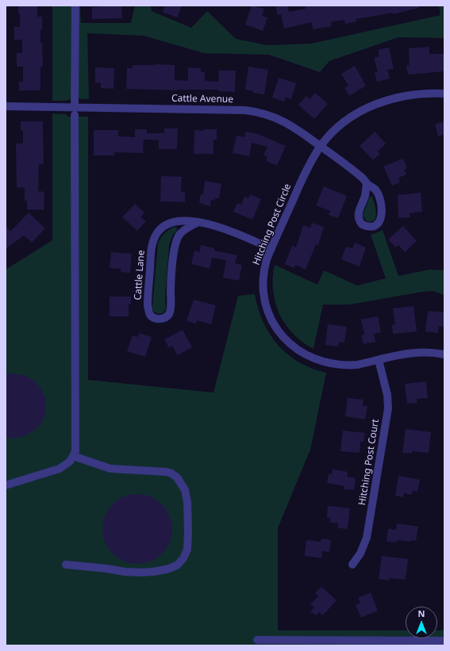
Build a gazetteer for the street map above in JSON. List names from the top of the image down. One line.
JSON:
{"streets":{"street":["Cattle Avenue","Hitching Post Circle","Cattle Lane","Hitching Post Court"]},"crossings":[["Cattle Avenue","Hitching Post Circle"],["Hitching Post Circle","Cattle Lane"],["Hitching Post Circle","Hitching Post Court"]],"north":"top"}
